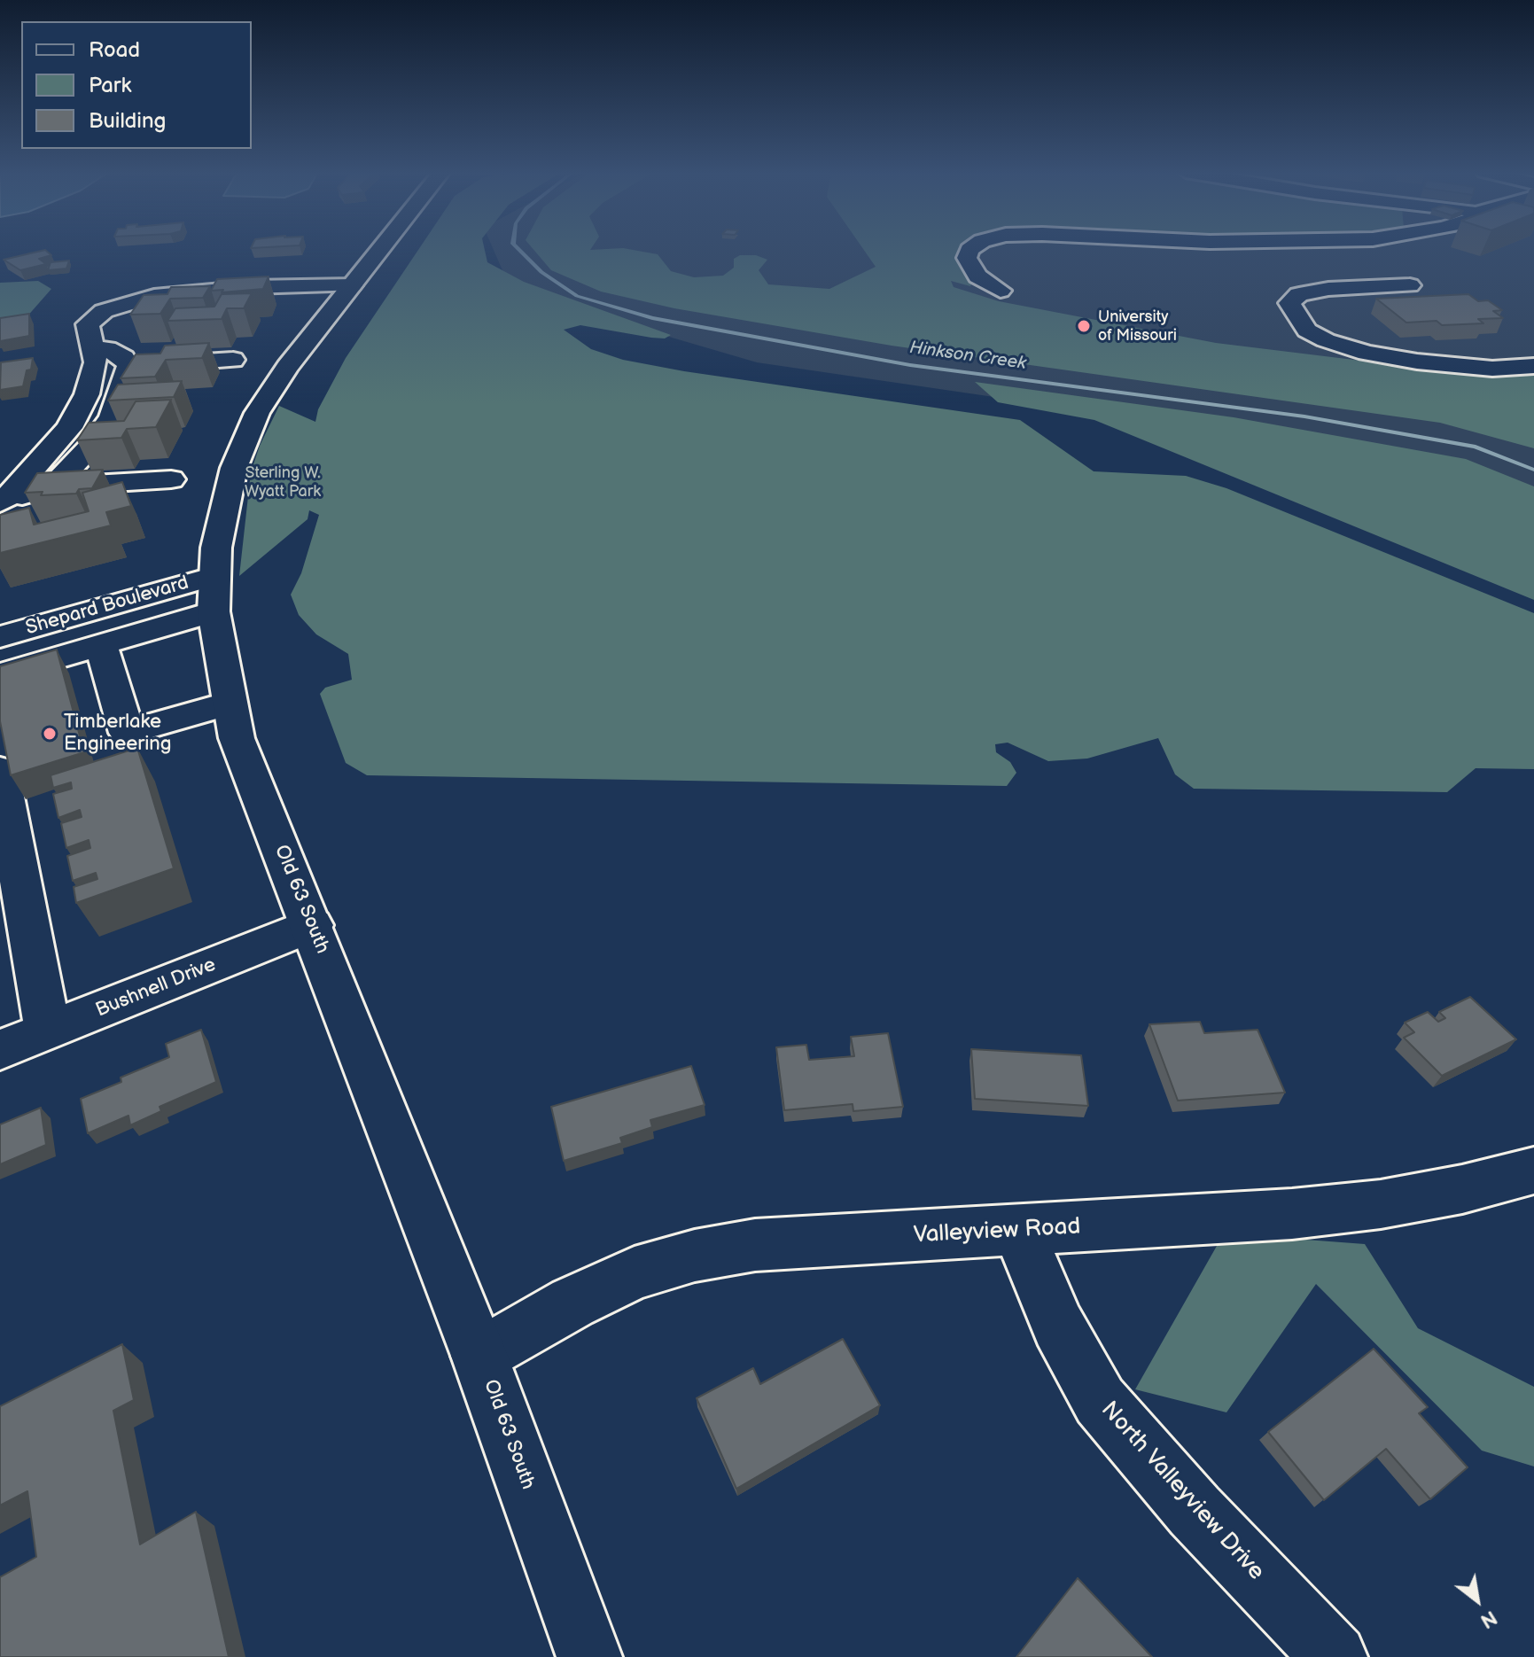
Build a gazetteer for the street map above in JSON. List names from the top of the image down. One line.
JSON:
{"streets":{"street":["Shepard Boulevard","Old 63 South","Bushnell Drive","Valleyview Road","North Valleyview Drive"]},"crossings":[["Shepard Boulevard","Old 63 South"],["Old 63 South","Bushnell Drive"],["Old 63 South","Valleyview Road"],["Valleyview Road","North Valleyview Drive"]],"water":["Hinkson Creek"],"parks":["Sterling W. Wyatt Park"],"places":["University of Missouri","Timberlake Engineering"],"legend":["Road","Park","Building"],"north":"bottom right"}
